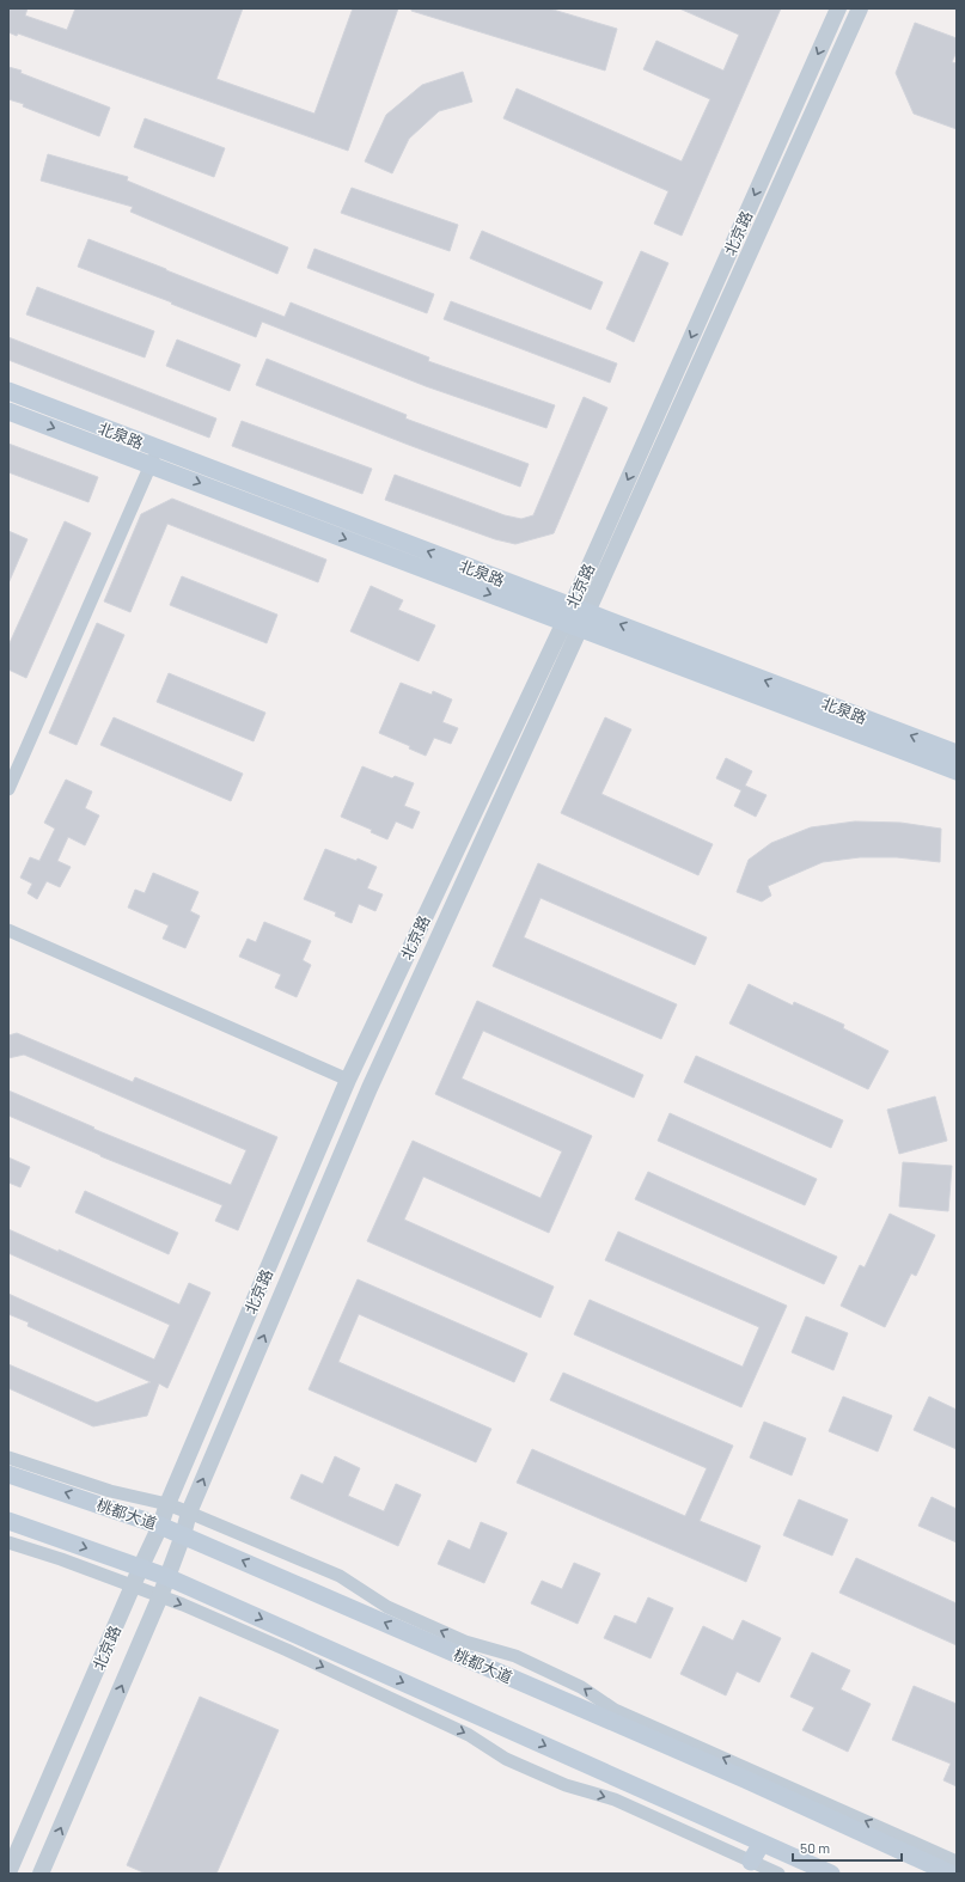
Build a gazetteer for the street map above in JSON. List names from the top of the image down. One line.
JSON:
{"streets":{"main road":["北泉路","桃都大道"],"street":["北京路"]},"crossings":[["北京路","北泉路"],["北京路","桃都大道"]],"scale_bar":"50 m"}
